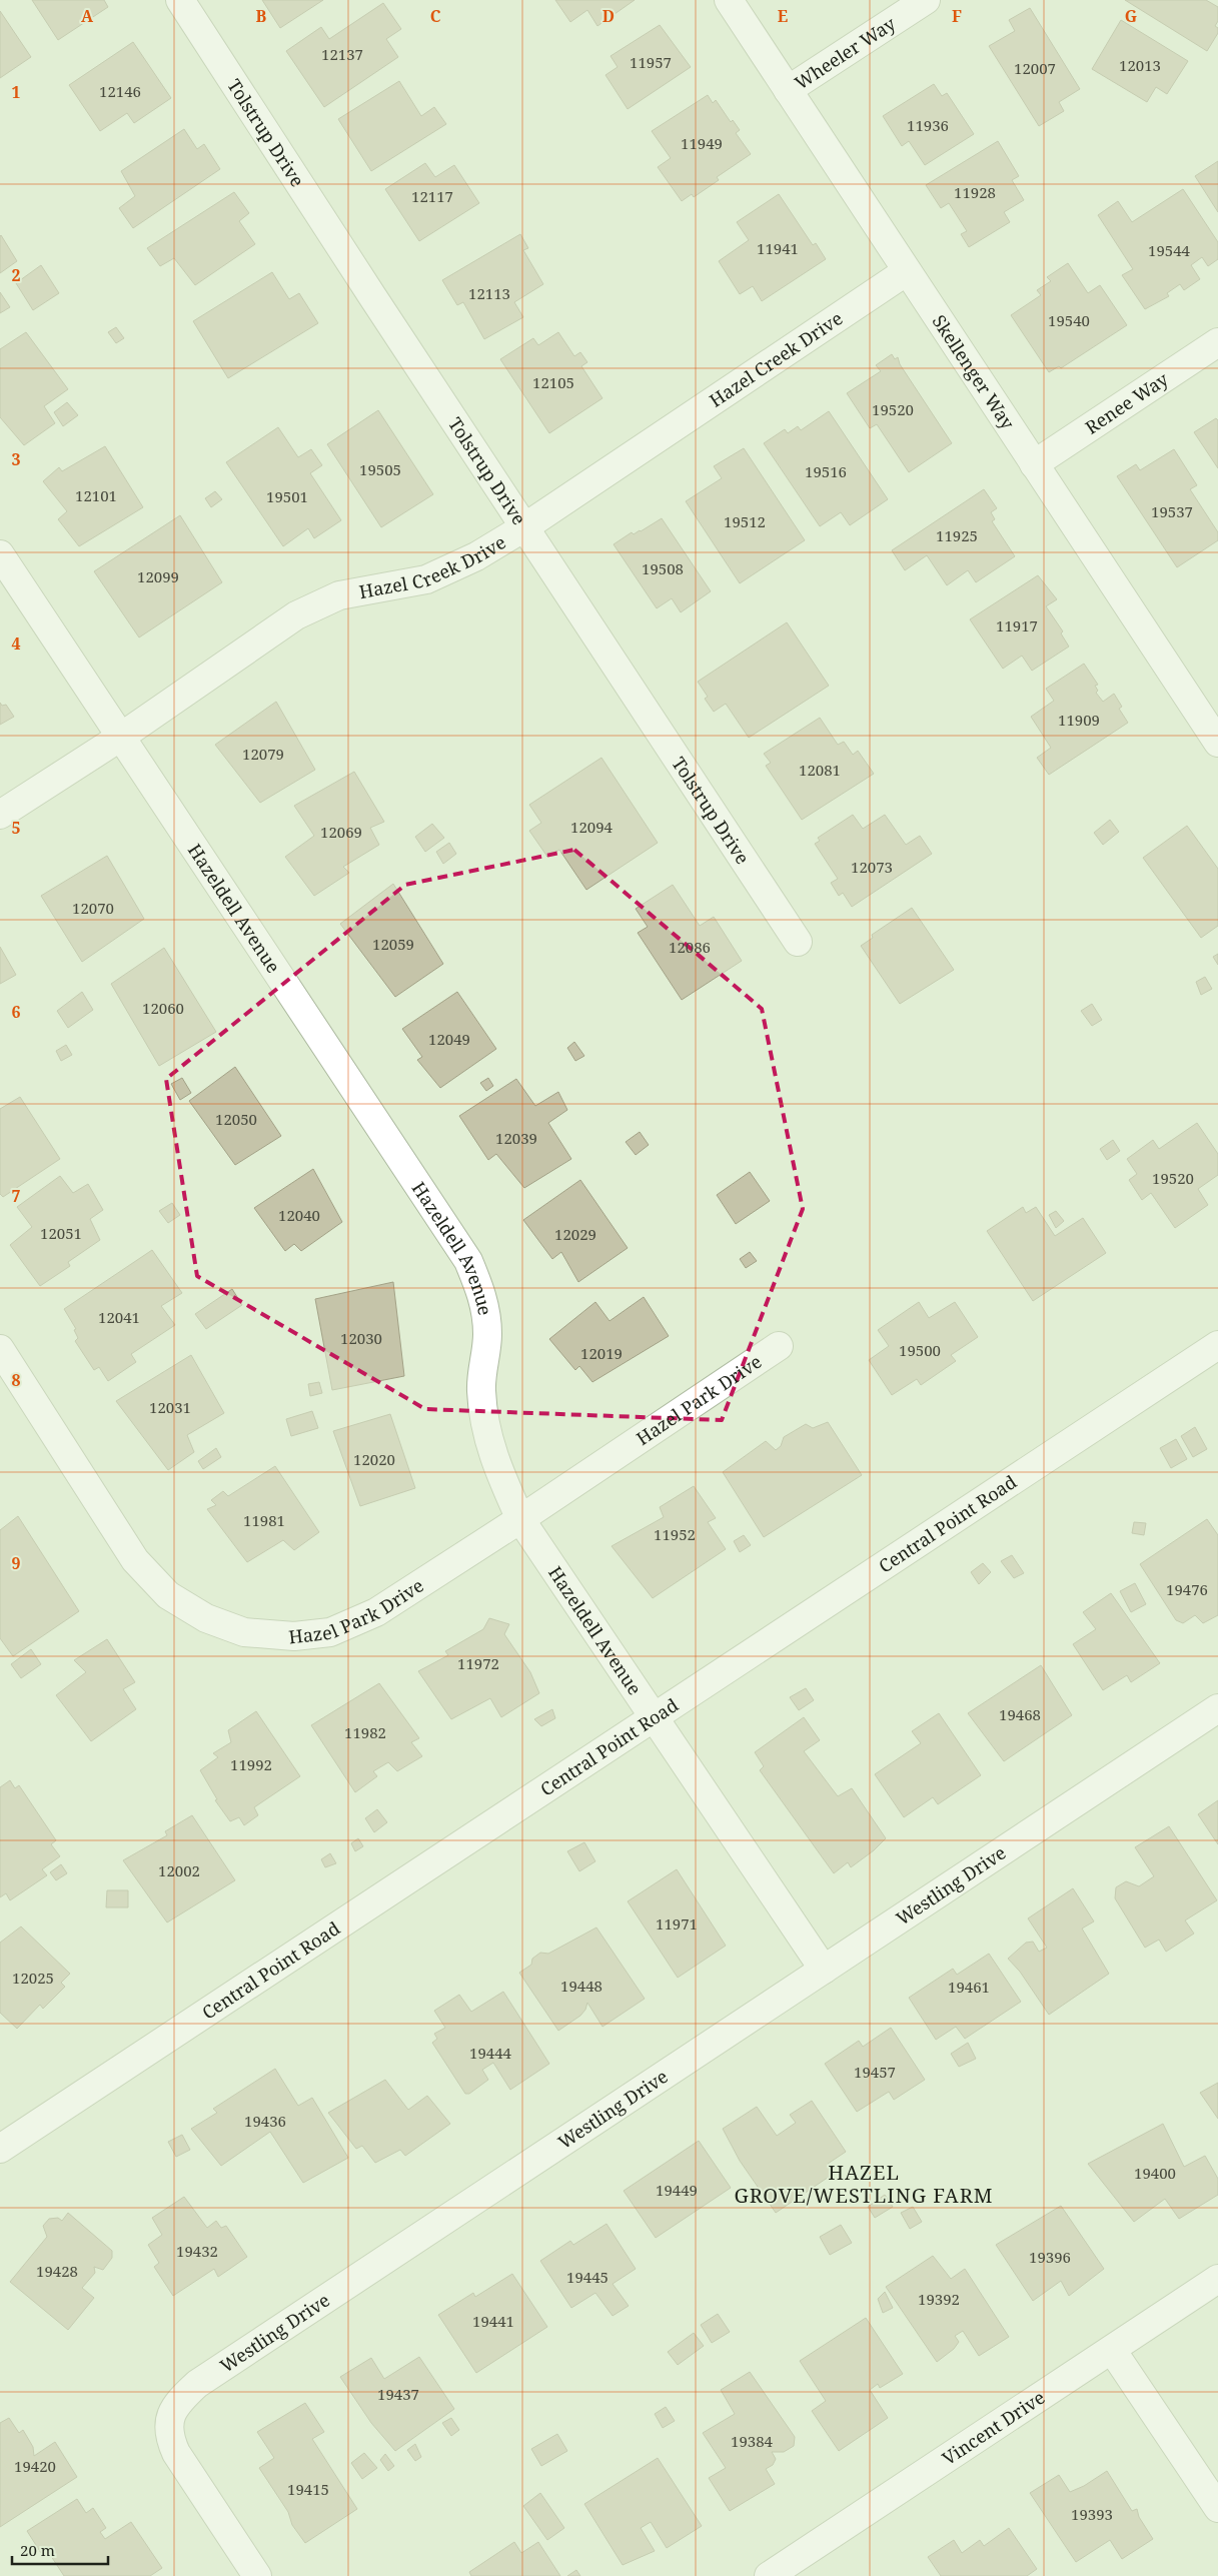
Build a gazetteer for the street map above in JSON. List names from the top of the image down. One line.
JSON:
{"streets":{"street":["Wheeler Way","Tolstrup Drive","Hazel Creek Drive","Skellenger Way","Renee Way","Hazeldell Avenue","Hazel Park Drive","Central Point Road","Westling Drive","Vincent Drive"]},"crossings":[["Wheeler Way","Skellenger Way"],["Tolstrup Drive","Hazel Creek Drive"],["Hazel Creek Drive","Skellenger Way"],["Hazel Creek Drive","Hazeldell Avenue"],["Skellenger Way","Renee Way"],["Hazeldell Avenue","Hazel Park Drive"],["Hazeldell Avenue","Central Point Road"],["Hazeldell Avenue","Westling Drive"]],"districts":["HAZEL GROVE/WESTLING FARM"],"house_numbers":["12137","11957","12013","12007","12146","11936","11949","11928","12117","11941","19544","12113","19540","12105","19520","19505","19516","12101","19501","19537","19512","11925","19508","12099","11917","11909","12079","12081","12094","12069","12073","12070","12059","12086","12060","12049","12050","12039","19520","12040","12051","12029","12041","12030","19500","12019","12031","12020","11981","11952","19476","11972","19468","11982","11992","12002","11971","12025","19448","19461","19444","19457","19436","19400","19449","19432","19396","19428","19445","19392","19441","19437","19384","19420","19415","19393"],"scale_bar":"20 m","grid":{"columns":["A","B","C","D","E","F","G"],"rows":["1","2","3","4","5","6","7","8","9"]}}
